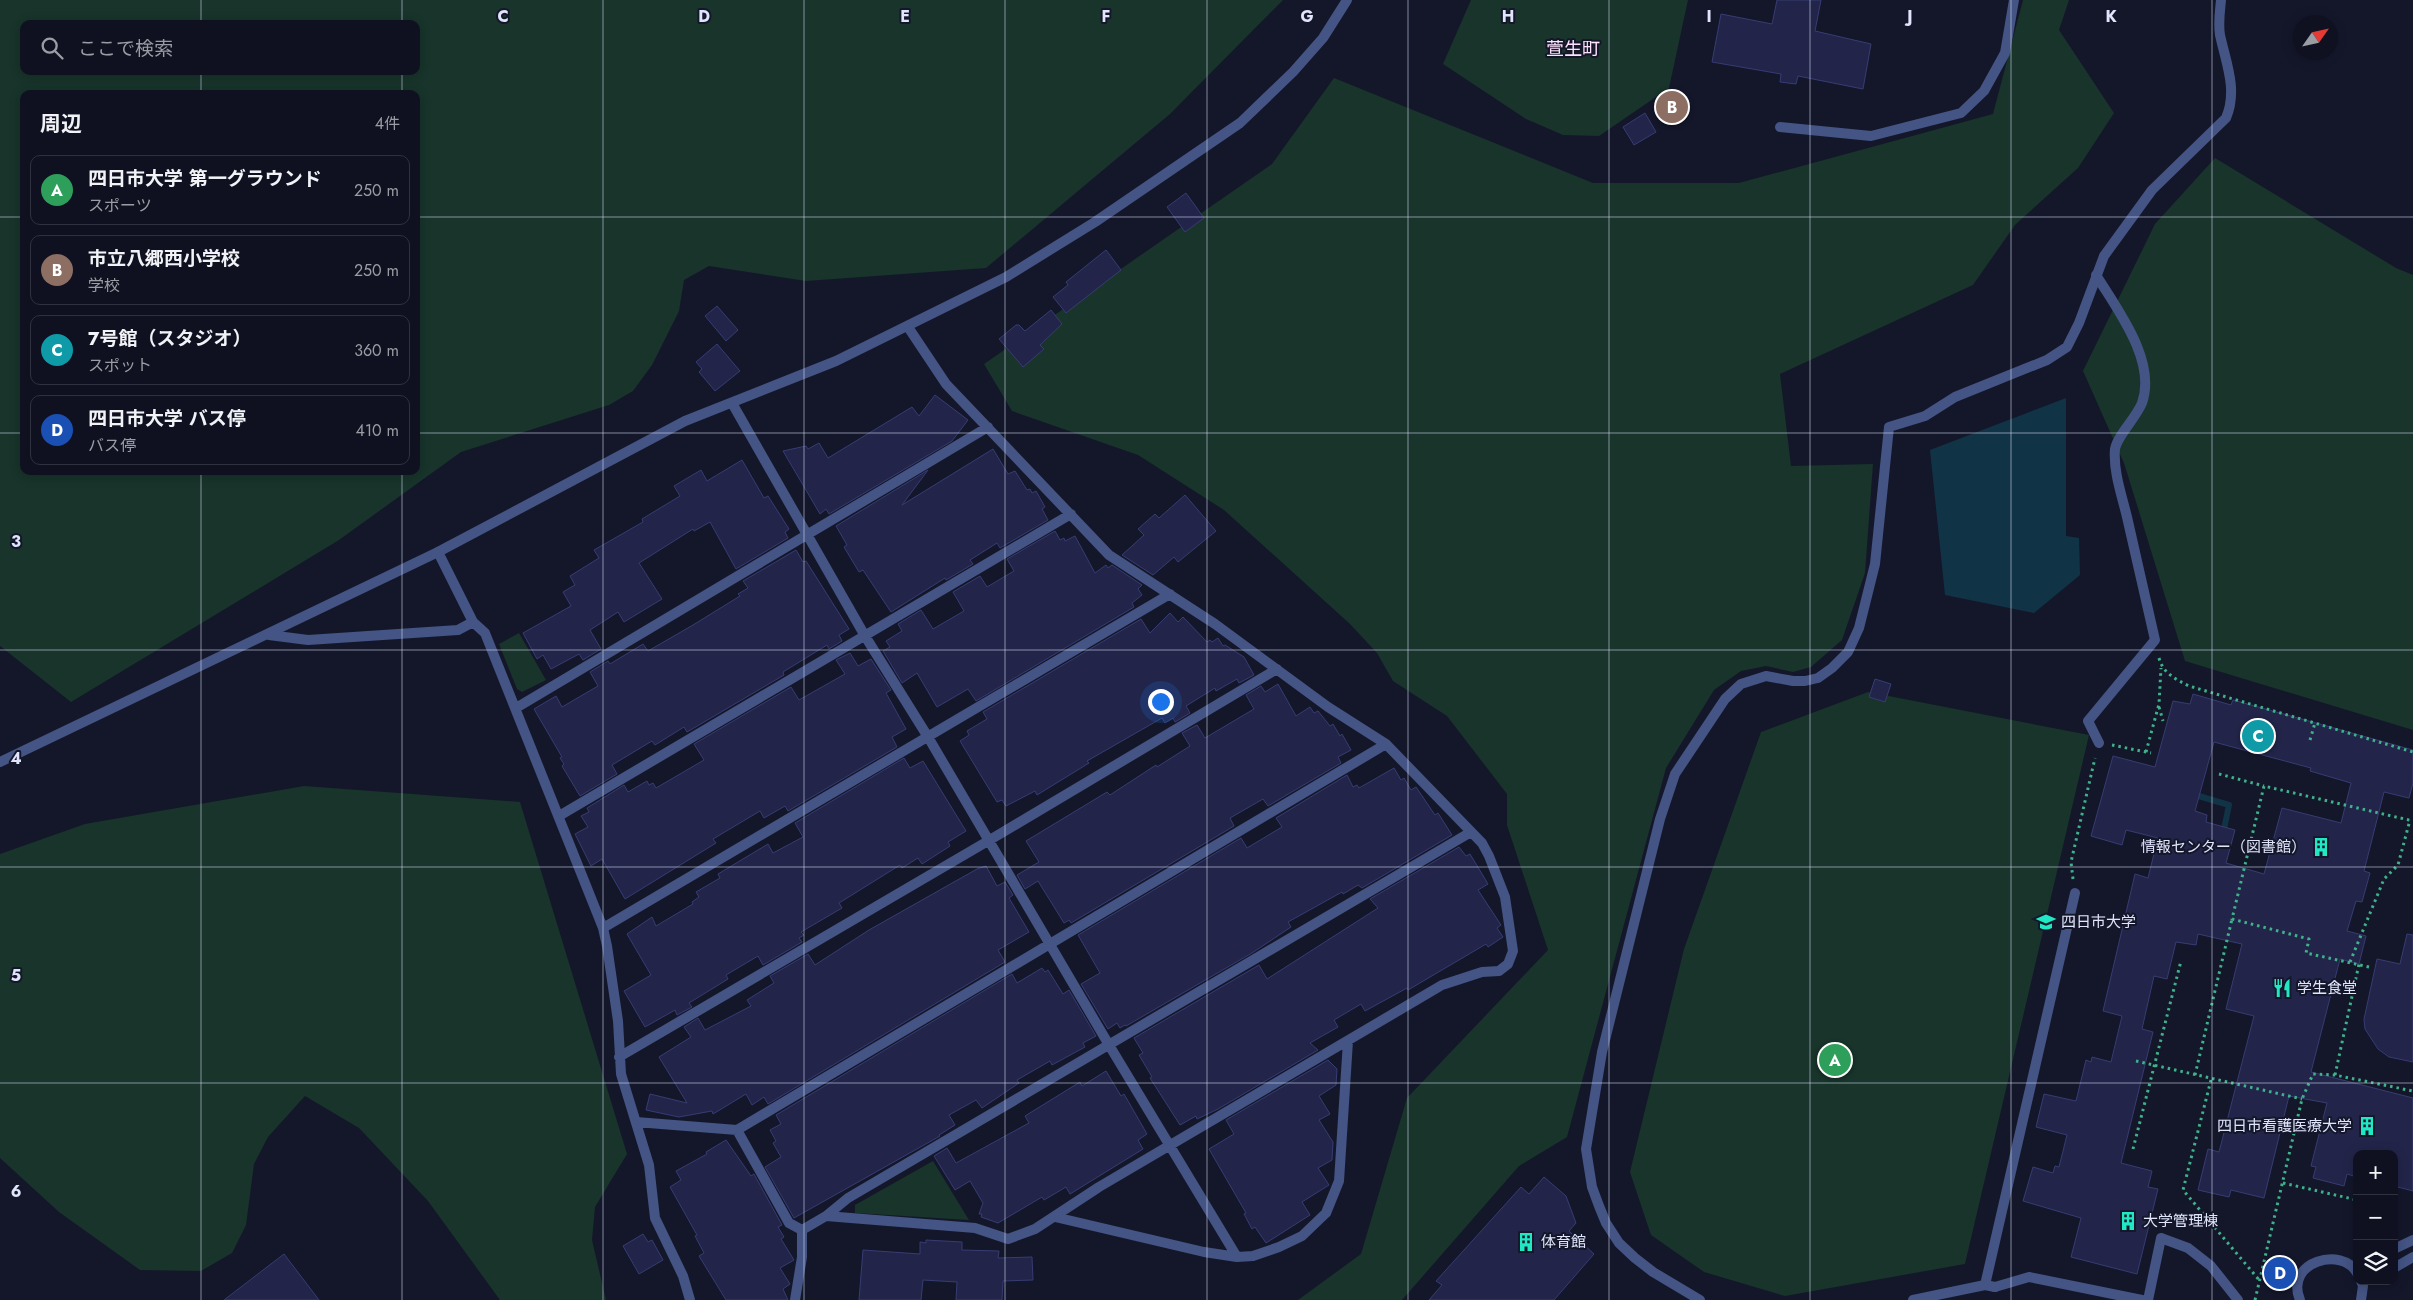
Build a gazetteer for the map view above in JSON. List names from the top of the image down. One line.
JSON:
{"districts":["萱生町"],"places":{"building":["情報センター（図書館）","四日市看護医療大学","大学管理棟","体育館"],"school or university":["四日市大学"],"restaurant":["学生食堂"]},"north":"top right","page":{"search":"ここで検索","pins":["B","C","A","D"],"heading":["周辺","4件"],"list":[{"mark":"A","name":"四日市大学 第一グラウンド","note":"スポーツ","value":"250 m"},{"mark":"B","name":"市立八郷西小学校","note":"学校","value":"250 m"},{"mark":"C","name":"7号館（スタジオ）","note":"スポット","value":"360 m"},{"mark":"D","name":"四日市大学 バス停","note":"バス停","value":"410 m"}],"map_buttons":["+","−"]},"grid":{"columns":["C","D","E","F","G","H","I","J","K"],"rows":["3","4","5","6"]}}
